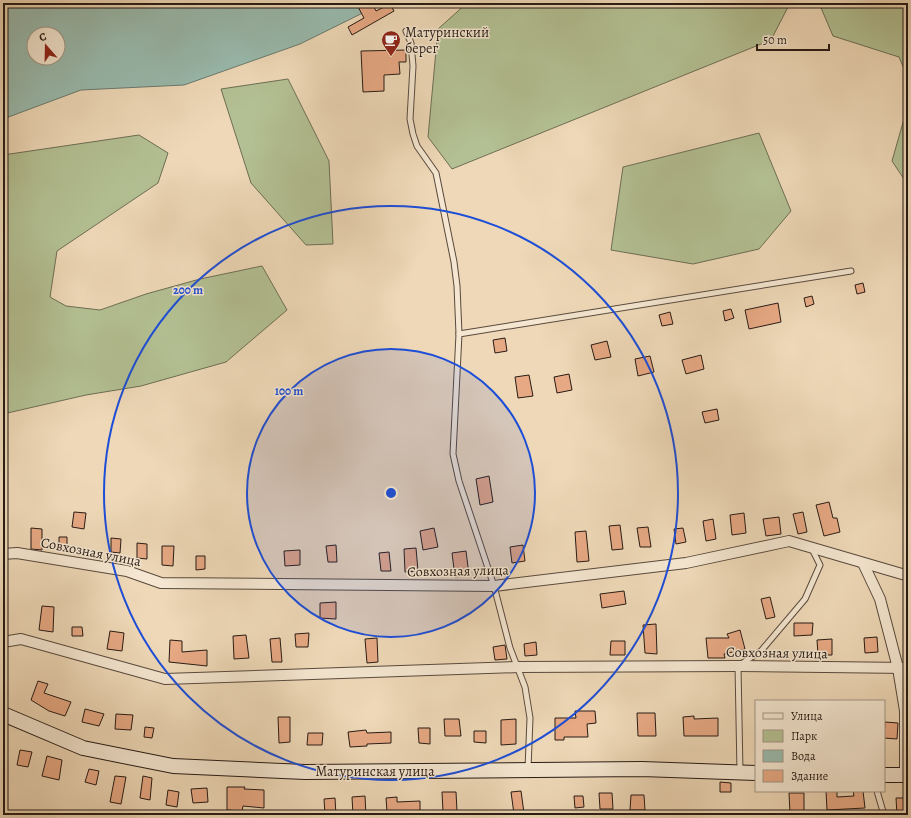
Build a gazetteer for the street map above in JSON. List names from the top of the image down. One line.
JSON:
{"streets":{"street":["Совхозная улица","Матуринская улица"]},"places":{"cafe":["Матуринский берег"]},"legend":["Улица","Парк","Вода","Здание"],"scale_bar":"50 m","north":"top","rings":["200 m","100 m"]}
